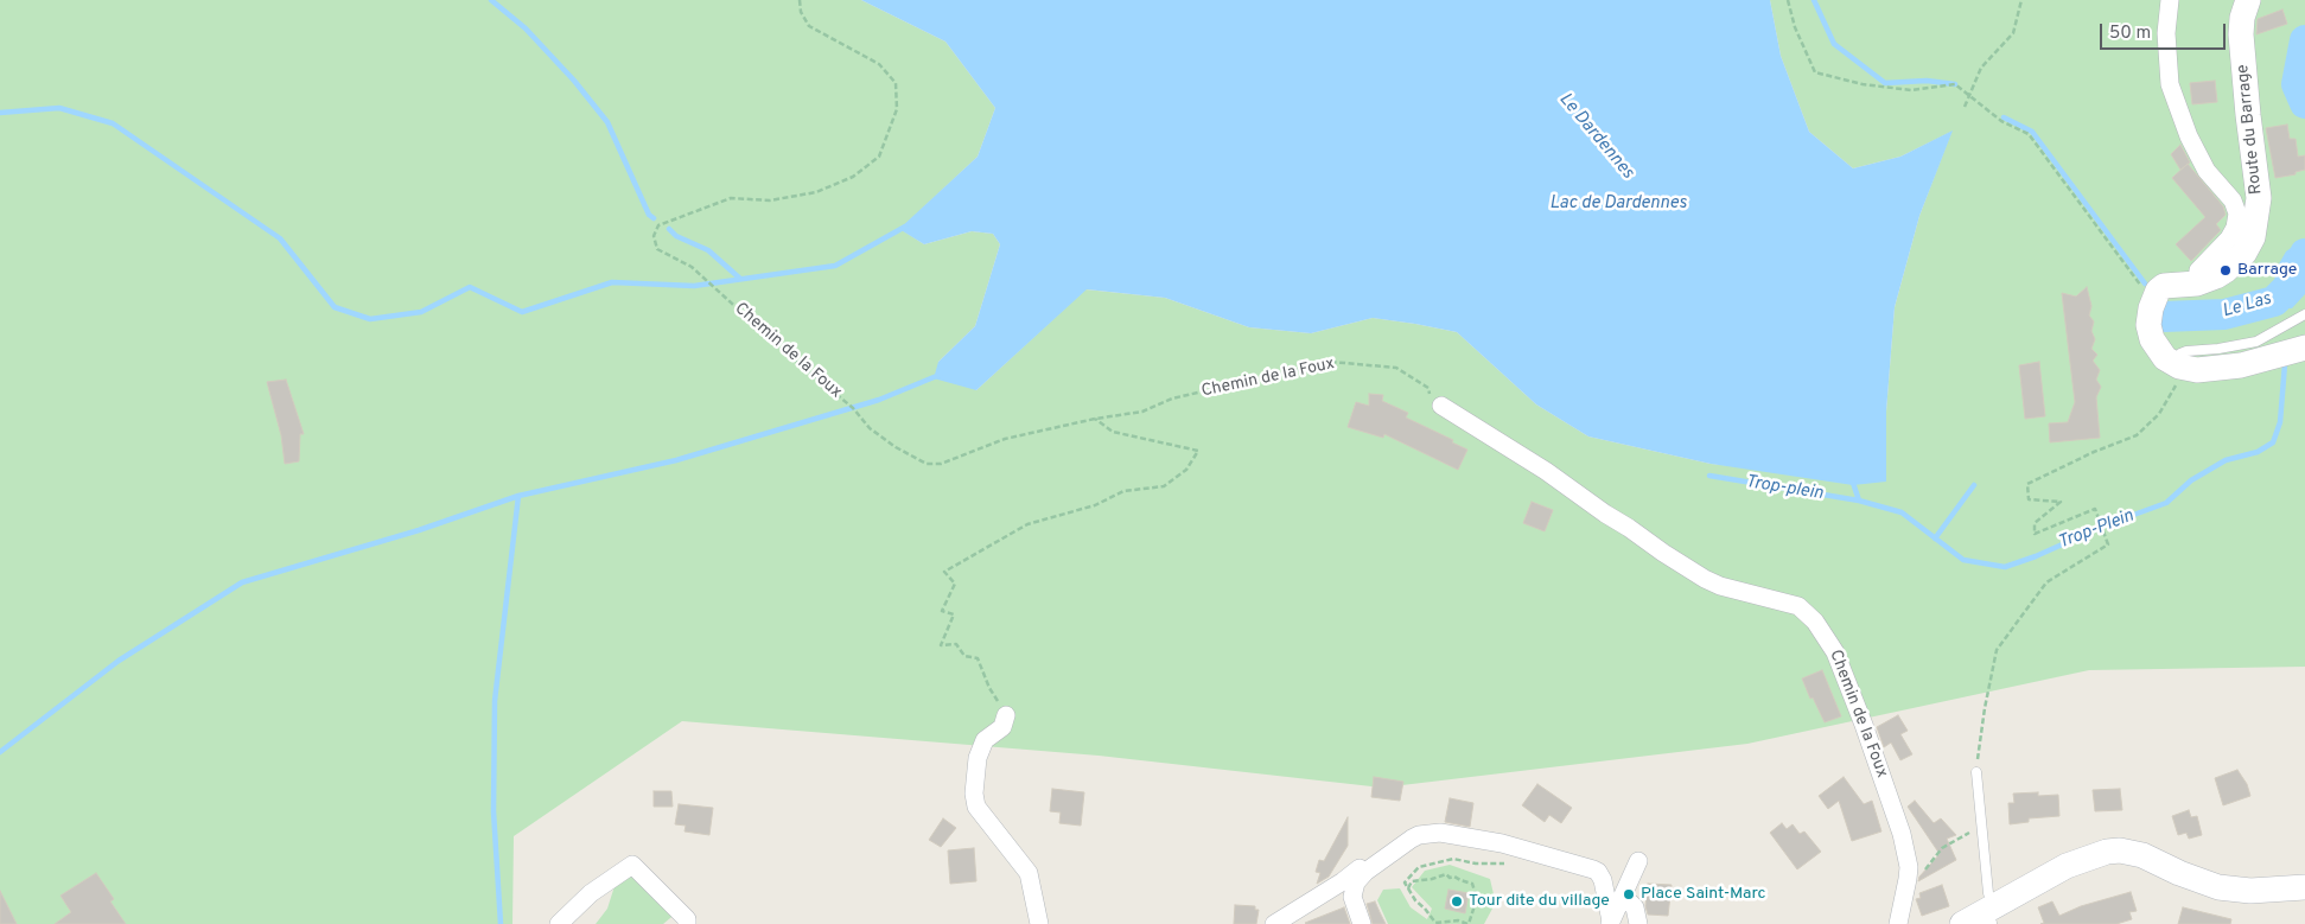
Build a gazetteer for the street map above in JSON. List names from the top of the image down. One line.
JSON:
{"streets":{"street":["Route du Barrage","Chemin de la Foux"]},"water":["Le Dardennes","Lac de Dardennes","Le Las","Trop-plein","Trop-Plein"],"places":["Barrage","Place Saint-Marc","Tour dite du village"],"scale_bar":"50 m"}
